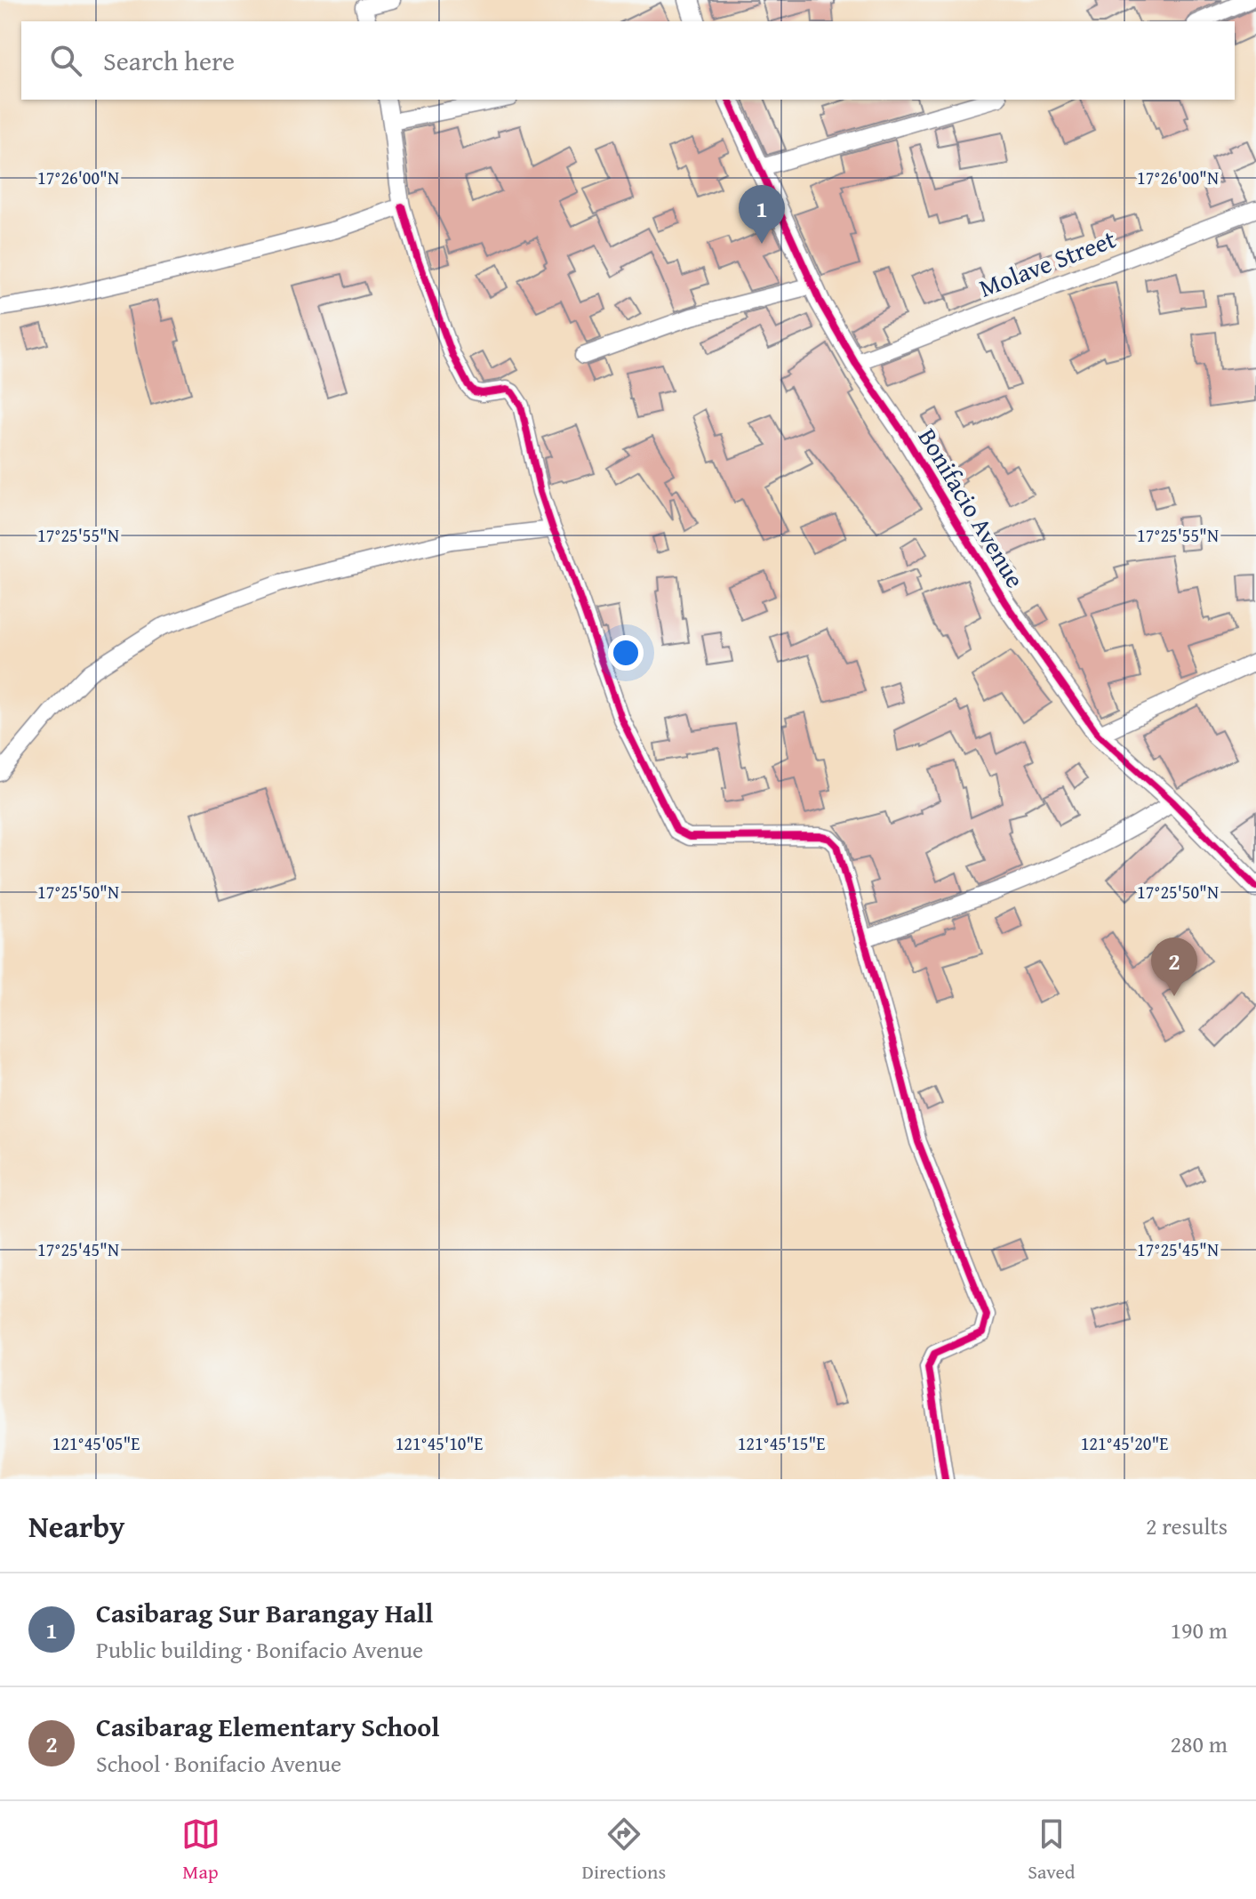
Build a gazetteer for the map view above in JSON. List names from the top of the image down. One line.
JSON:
{"streets":{"street":["Molave Street","Bonifacio Avenue"]},"crossings":[["Molave Street","Bonifacio Avenue"]],"page":{"search":"Search here","pins":["1","2"],"heading":["Nearby","2 results"],"list":[{"mark":"1","name":"Casibarag Sur Barangay Hall","note":"Public building · Bonifacio Avenue","value":"190 m"},{"mark":"2","name":"Casibarag Elementary School","note":"School · Bonifacio Avenue","value":"280 m"}],"nav":["Map","Directions","Saved"]},"coordinates":["17°26'00\"N","17°25'55\"N","17°25'50\"N","17°25'45\"N","121°45'05\"E","121°45'10\"E","121°45'15\"E","121°45'20\"E"]}
